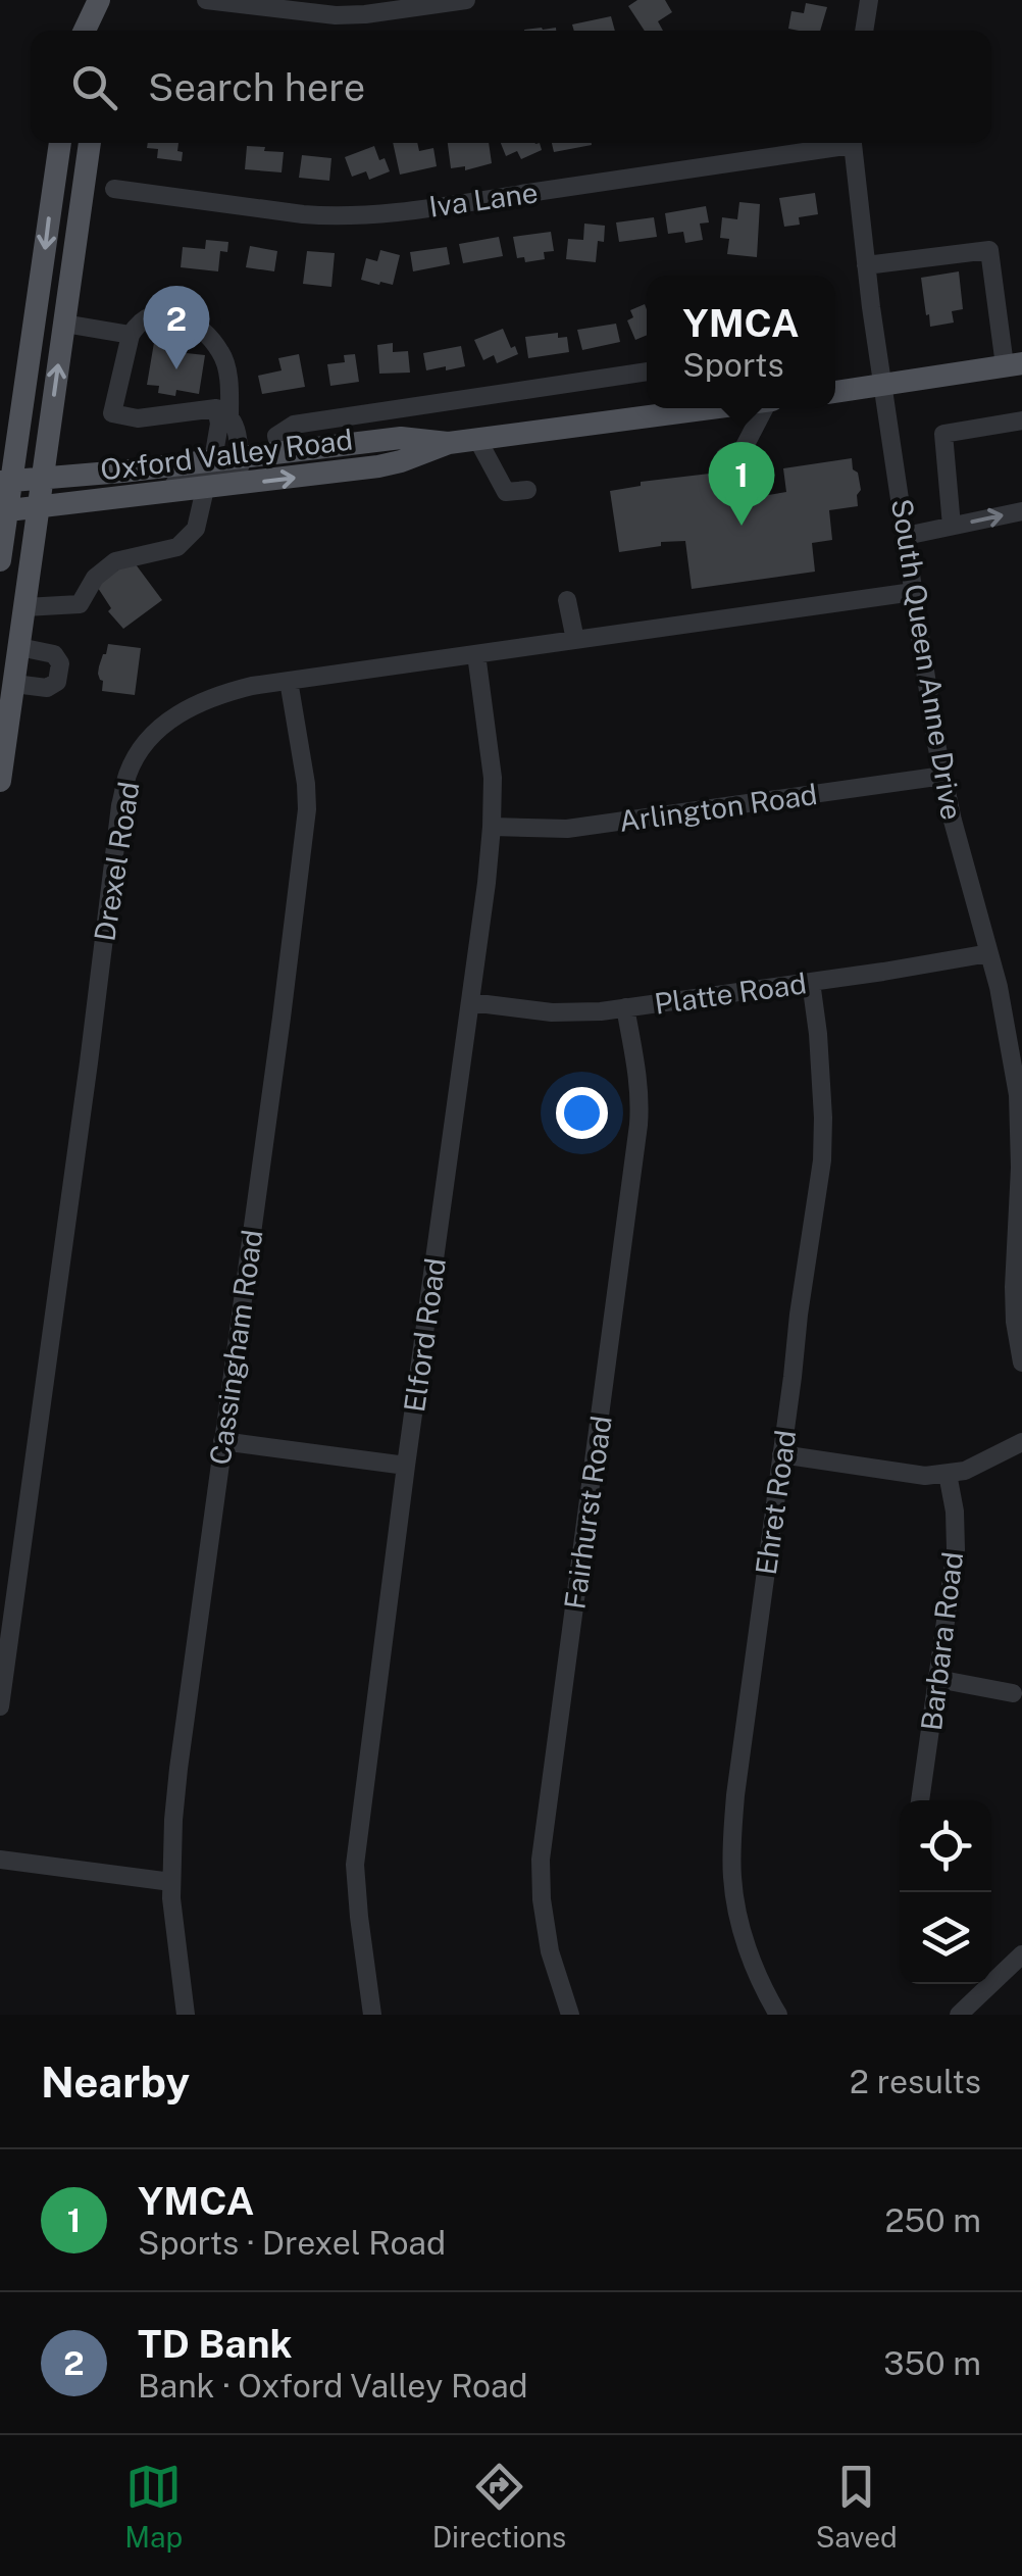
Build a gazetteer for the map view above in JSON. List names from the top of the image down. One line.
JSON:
{"streets":{"main road":["Oxford Valley Road"],"street":["Iva Lane","South Queen Anne Drive","Arlington Road","Drexel Road","Platte Road","Elford Road","Cassingham Road","Ehret Road","Fairhurst Road","Barbara Road"]},"crossings":[["South Queen Anne Drive","Arlington Road"],["South Queen Anne Drive","Drexel Road"],["South Queen Anne Drive","Platte Road"],["Arlington Road","Elford Road"],["Drexel Road","Elford Road"],["Drexel Road","Cassingham Road"],["Platte Road","Elford Road"],["Platte Road","Ehret Road"],["Platte Road","Fairhurst Road"]],"page":{"search":"Search here","popup":["YMCA","Sports"],"pins":["2","1"],"heading":["Nearby","2 results"],"list":[{"mark":"1","name":"YMCA","note":"Sports · Drexel Road","value":"250 m"},{"mark":"2","name":"TD Bank","note":"Bank · Oxford Valley Road","value":"350 m"}],"nav":["Map","Directions","Saved"]}}
